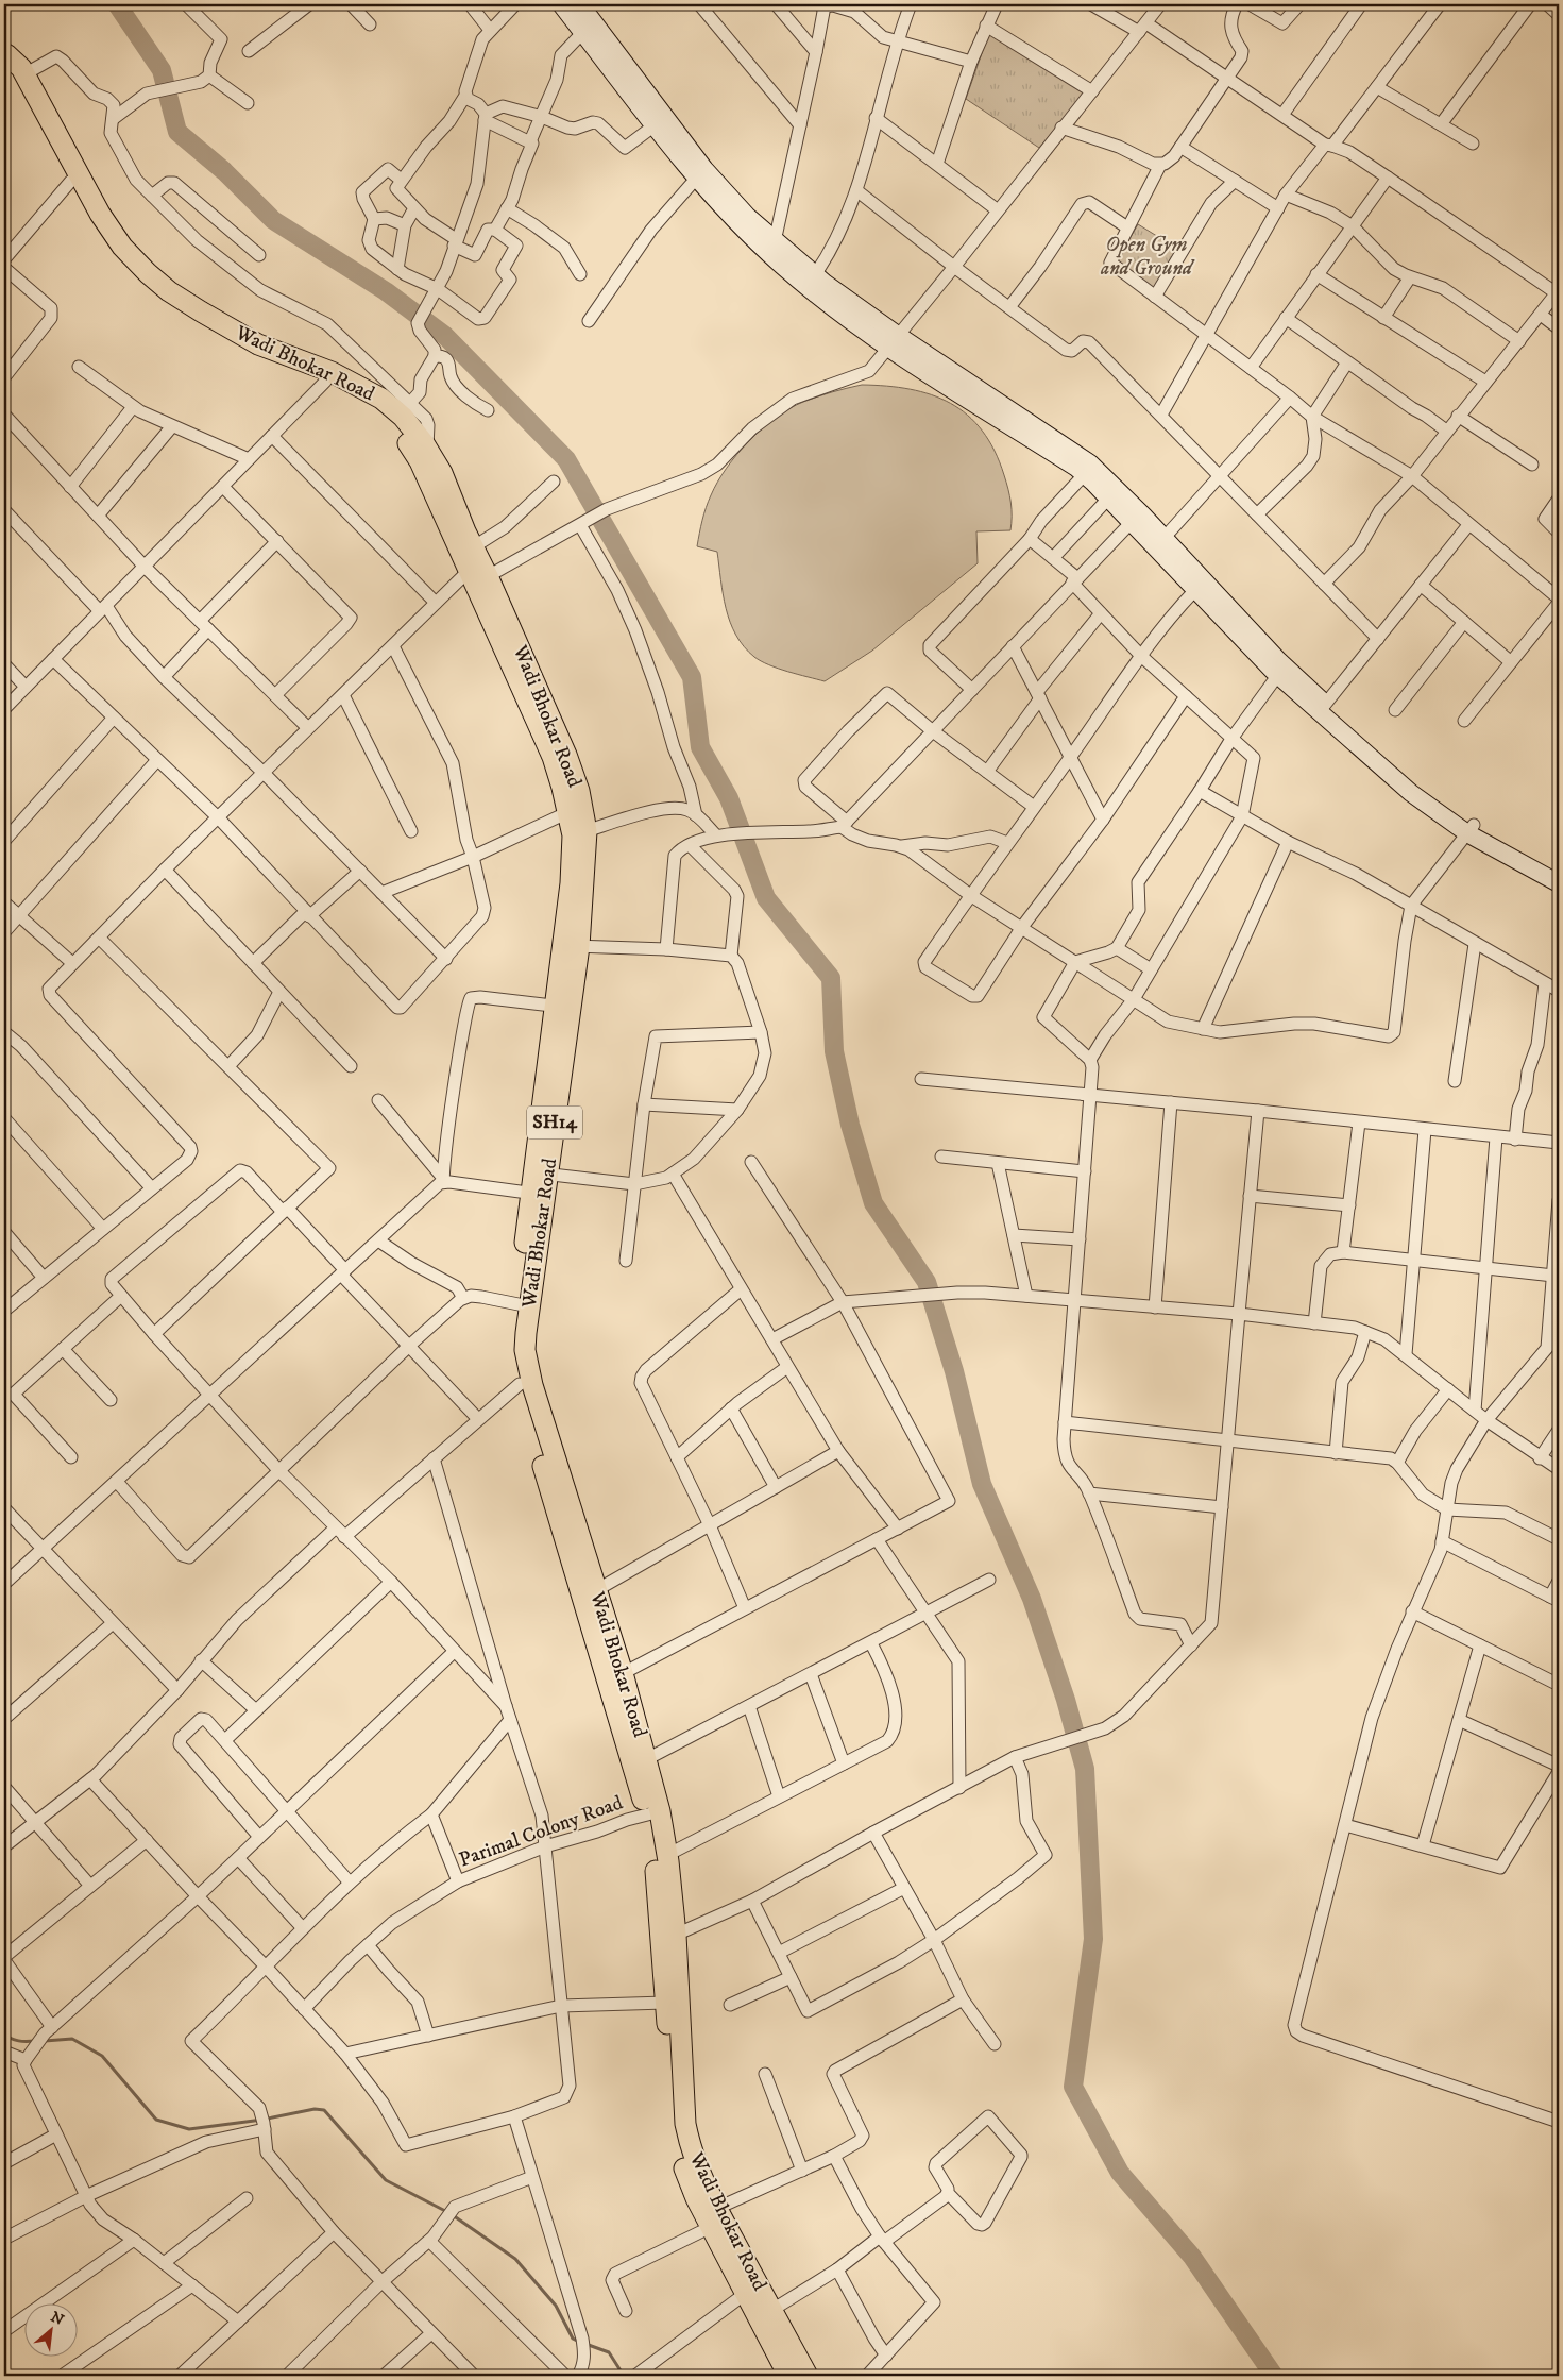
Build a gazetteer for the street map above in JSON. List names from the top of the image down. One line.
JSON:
{"streets":{"main road":["Wadi Bhokar Road","SH14"],"street":["Parimal Colony Road"]},"crossings":[["Wadi Bhokar Road","Parimal Colony Road"]],"parks":["Open Gym and Ground"],"north":"top right"}
